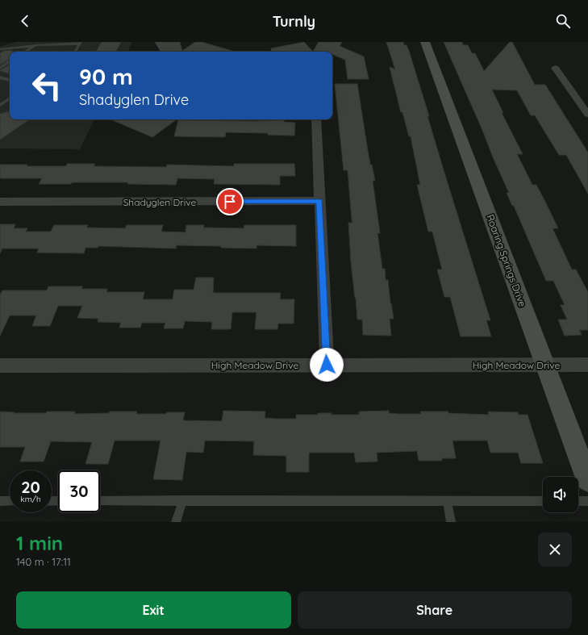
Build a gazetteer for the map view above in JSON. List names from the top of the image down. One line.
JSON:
{"streets":{"street":["Shadyglen Drive","Roaring Springs Drive","High Meadow Drive"]},"crossings":[["Roaring Springs Drive","High Meadow Drive"]],"page":{"header":"Turnly","turn":["90 m","Shadyglen Drive"],"speed":"20 km/h","limit":"30","heading":["1 min","140 m · 17:11"],"buttons":["Exit","Share"]}}
